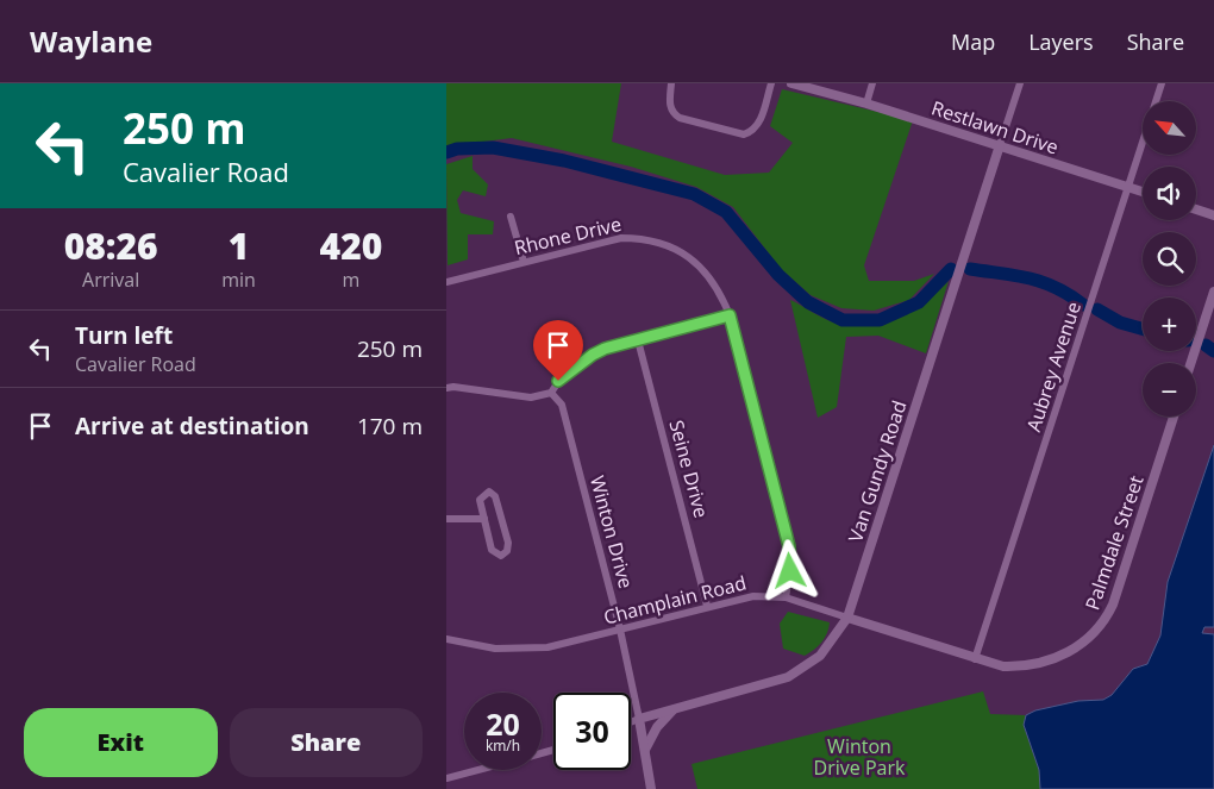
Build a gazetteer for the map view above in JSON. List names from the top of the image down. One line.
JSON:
{"streets":{"street":["Restlawn Drive","Rhone Drive","Aubrey Avenue","Seine Drive","Van Gundy Road","Winton Drive","Palmdale Street","Champlain Road"]},"crossings":[["Restlawn Drive","Aubrey Avenue"],["Restlawn Drive","Van Gundy Road"],["Rhone Drive","Champlain Road"],["Aubrey Avenue","Palmdale Street"],["Aubrey Avenue","Champlain Road"],["Seine Drive","Champlain Road"],["Van Gundy Road","Winton Drive"],["Van Gundy Road","Champlain Road"],["Winton Drive","Champlain Road"],["Palmdale Street","Champlain Road"]],"parks":["Winton Drive Park"],"north":"top left","page":{"header":"Waylane","nav":["Map","Layers","Share"],"turn":["250 m","Cavalier Road"],"map_buttons":["+","−"],"eta":["08:26","Arrival","1","min","420","m"],"list":[{"name":"Turn left","note":"Cavalier Road","value":"250 m"},{"name":"Arrive at destination","value":"170 m"}],"speed":"20 km/h","limit":"30","buttons":["Exit","Share"]}}
